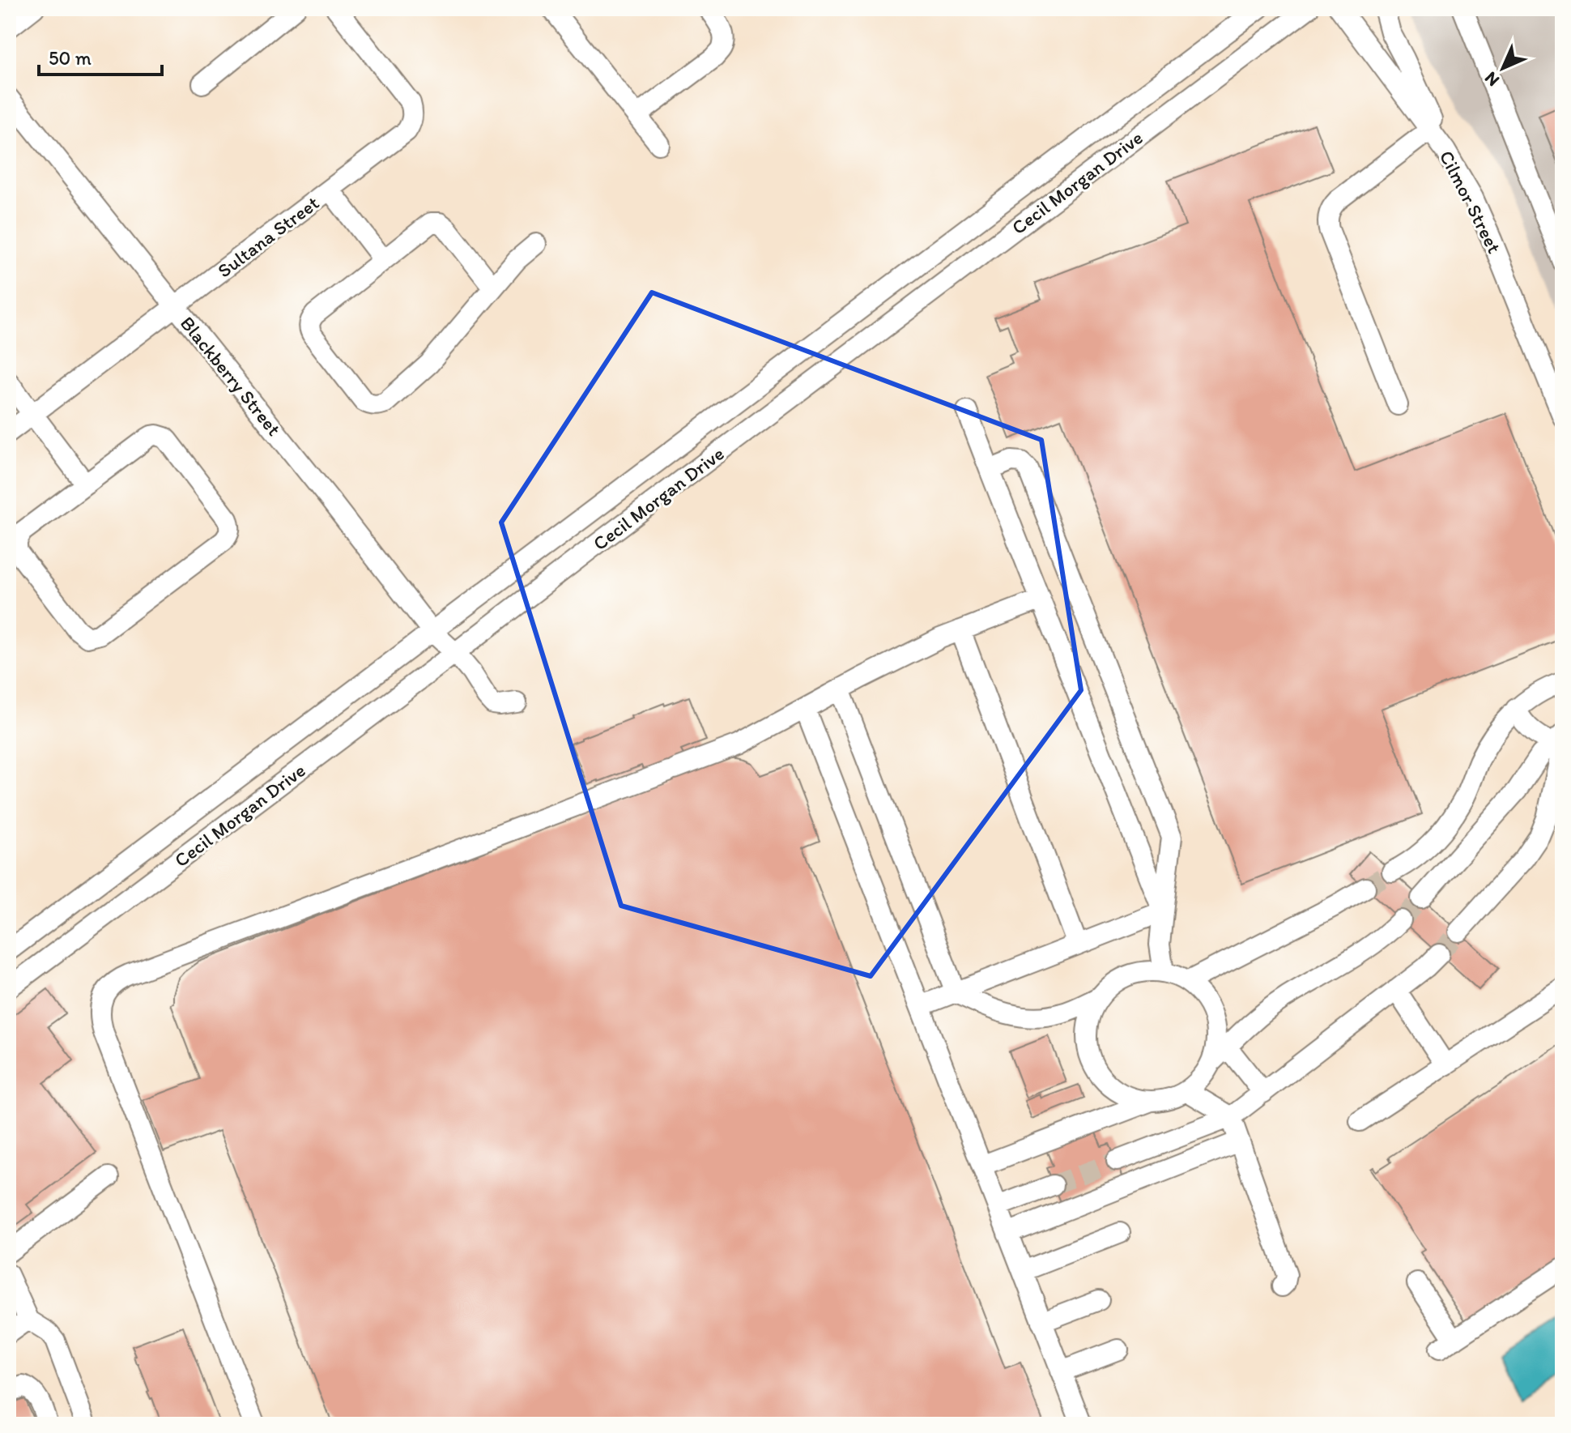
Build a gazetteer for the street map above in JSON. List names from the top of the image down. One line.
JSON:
{"streets":{"street":["Cecil Morgan Drive","Cilmor Street","Sultana Street","Blackberry Street"]},"crossings":[["Cecil Morgan Drive","Blackberry Street"],["Sultana Street","Blackberry Street"]],"scale_bar":"50 m","north":"bottom left"}
